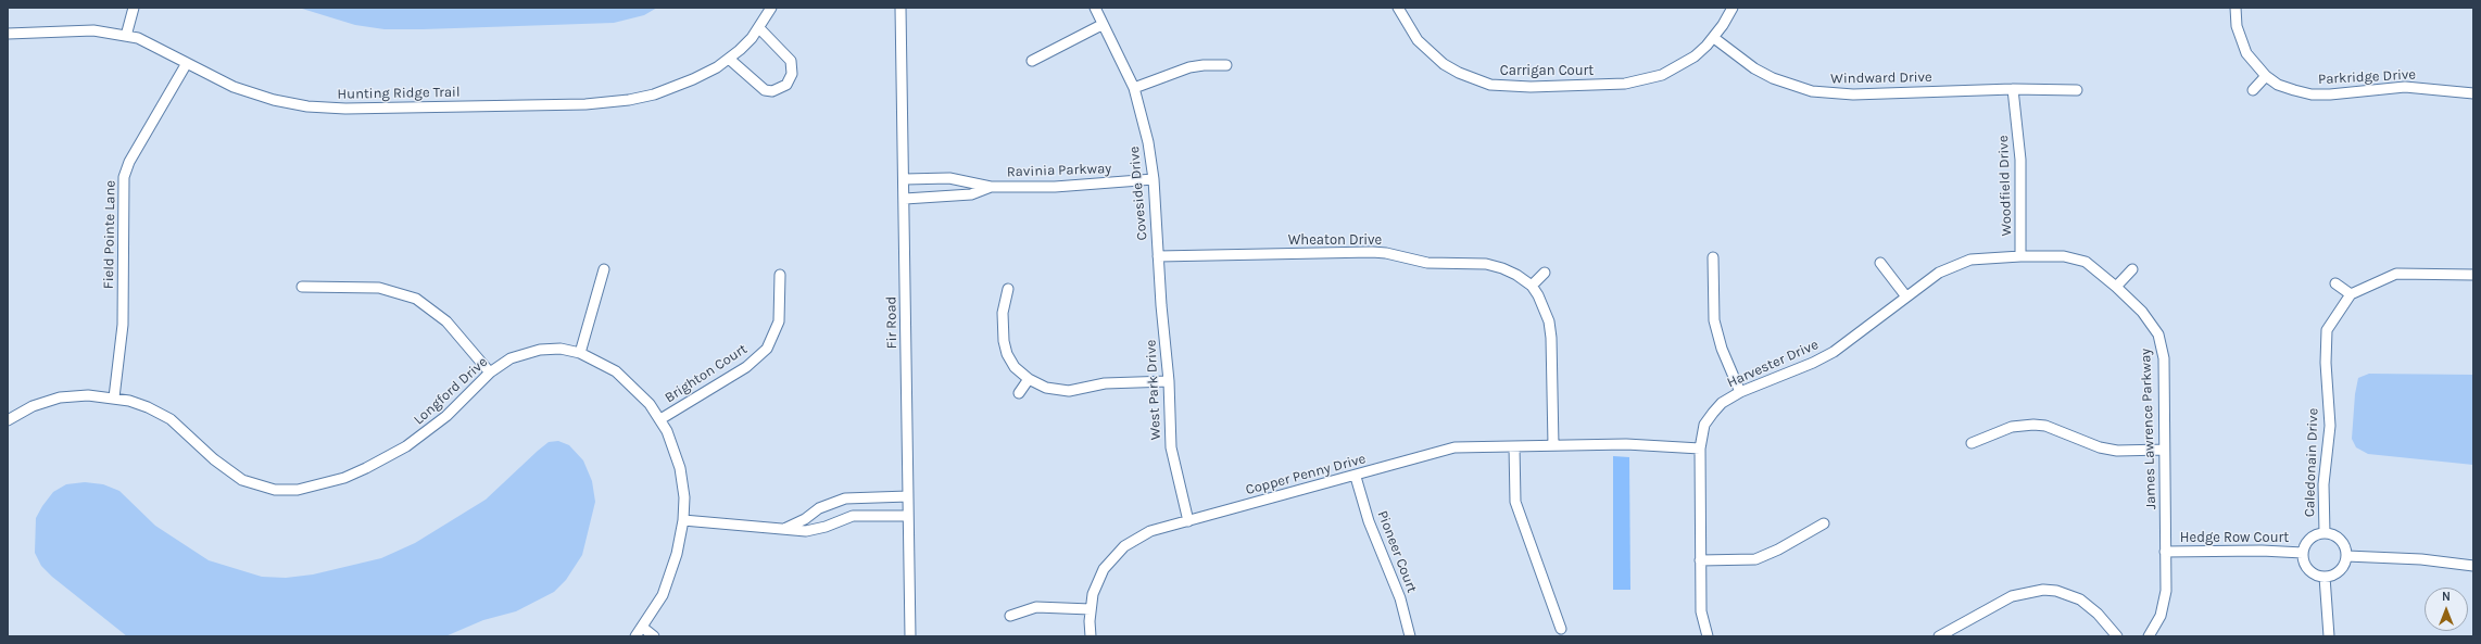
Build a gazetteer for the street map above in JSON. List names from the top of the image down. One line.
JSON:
{"streets":{"street":["Carrigan Court","Parkridge Drive","Windward Drive","Hunting Ridge Trail","Ravinia Parkway","Woodfield Drive","Coveside Drive","Field Pointe Lane","Wheaton Drive","Fir Road","Harvester Drive","Brighton Court","West Park Drive","Longford Drive","James Lawrence Parkway","Caledonain Drive","Copper Penny Drive","Hedge Row Court","Pioneer Court"]},"crossings":[["Carrigan Court","Windward Drive"],["Windward Drive","Woodfield Drive"],["Hunting Ridge Trail","Field Pointe Lane"],["Ravinia Parkway","Coveside Drive"],["Woodfield Drive","Harvester Drive"],["Woodfield Drive","James Lawrence Parkway"],["Coveside Drive","Wheaton Drive"],["Coveside Drive","West Park Drive"],["Field Pointe Lane","Longford Drive"],["Wheaton Drive","West Park Drive"],["Harvester Drive","James Lawrence Parkway"],["Harvester Drive","Copper Penny Drive"],["Brighton Court","Longford Drive"],["West Park Drive","Copper Penny Drive"],["James Lawrence Parkway","Hedge Row Court"],["Caledonain Drive","Hedge Row Court"],["Copper Penny Drive","Pioneer Court"]],"north":"top"}
